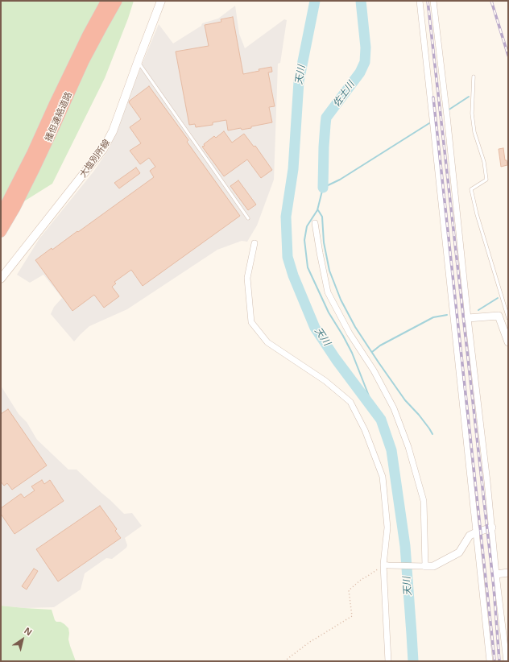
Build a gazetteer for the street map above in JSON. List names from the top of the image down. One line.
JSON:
{"streets":{"highway":["播但連絡道路"],"main road":["大塩別所線"]},"water":["天川","佐土川"],"north":"top right"}
